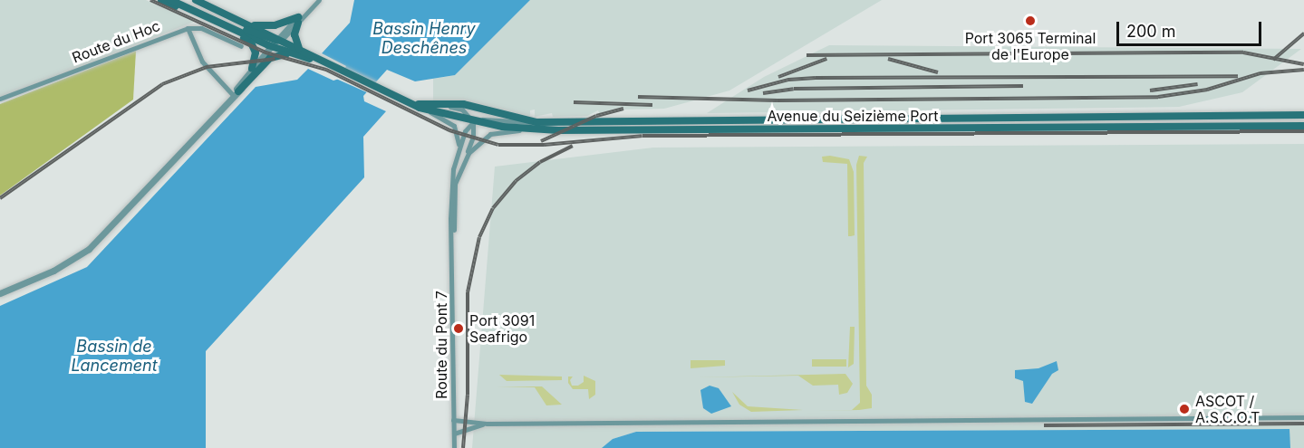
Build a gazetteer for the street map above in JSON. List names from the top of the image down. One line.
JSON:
{"streets":{"main road":["Avenue du Seizième Port"],"street":["Route du Hoc","Route du Pont 7"]},"water":["Bassin Henry Deschênes","Bassin de Lancement"],"places":["Port 3065 Terminal de l'Europe","Port 3091 Seafrigo","ASCOT / A.S.C.O.T"],"scale_bar":"200 m"}
